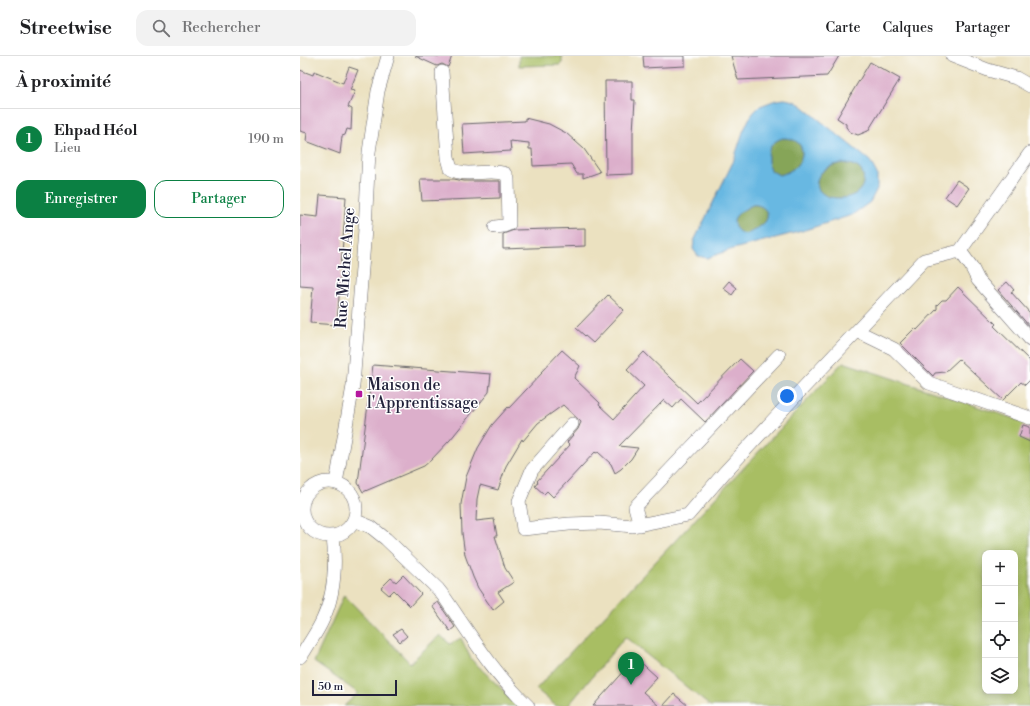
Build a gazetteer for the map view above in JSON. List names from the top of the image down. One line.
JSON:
{"streets":{"street":["Rue Michel Ange"]},"places":{"transit":["Maison de l'Apprentissage"]},"scale_bar":"50 m","page":{"header":"Streetwise","search":"Rechercher","nav":["Carte","Calques","Partager"],"heading":"À proximité","list":[{"mark":"1","name":"Ehpad Héol","note":"Lieu","value":"190 m"}],"buttons":["Enregistrer","Partager"],"map_buttons":["+","−"],"pins":"1","scale":"50 m"}}
